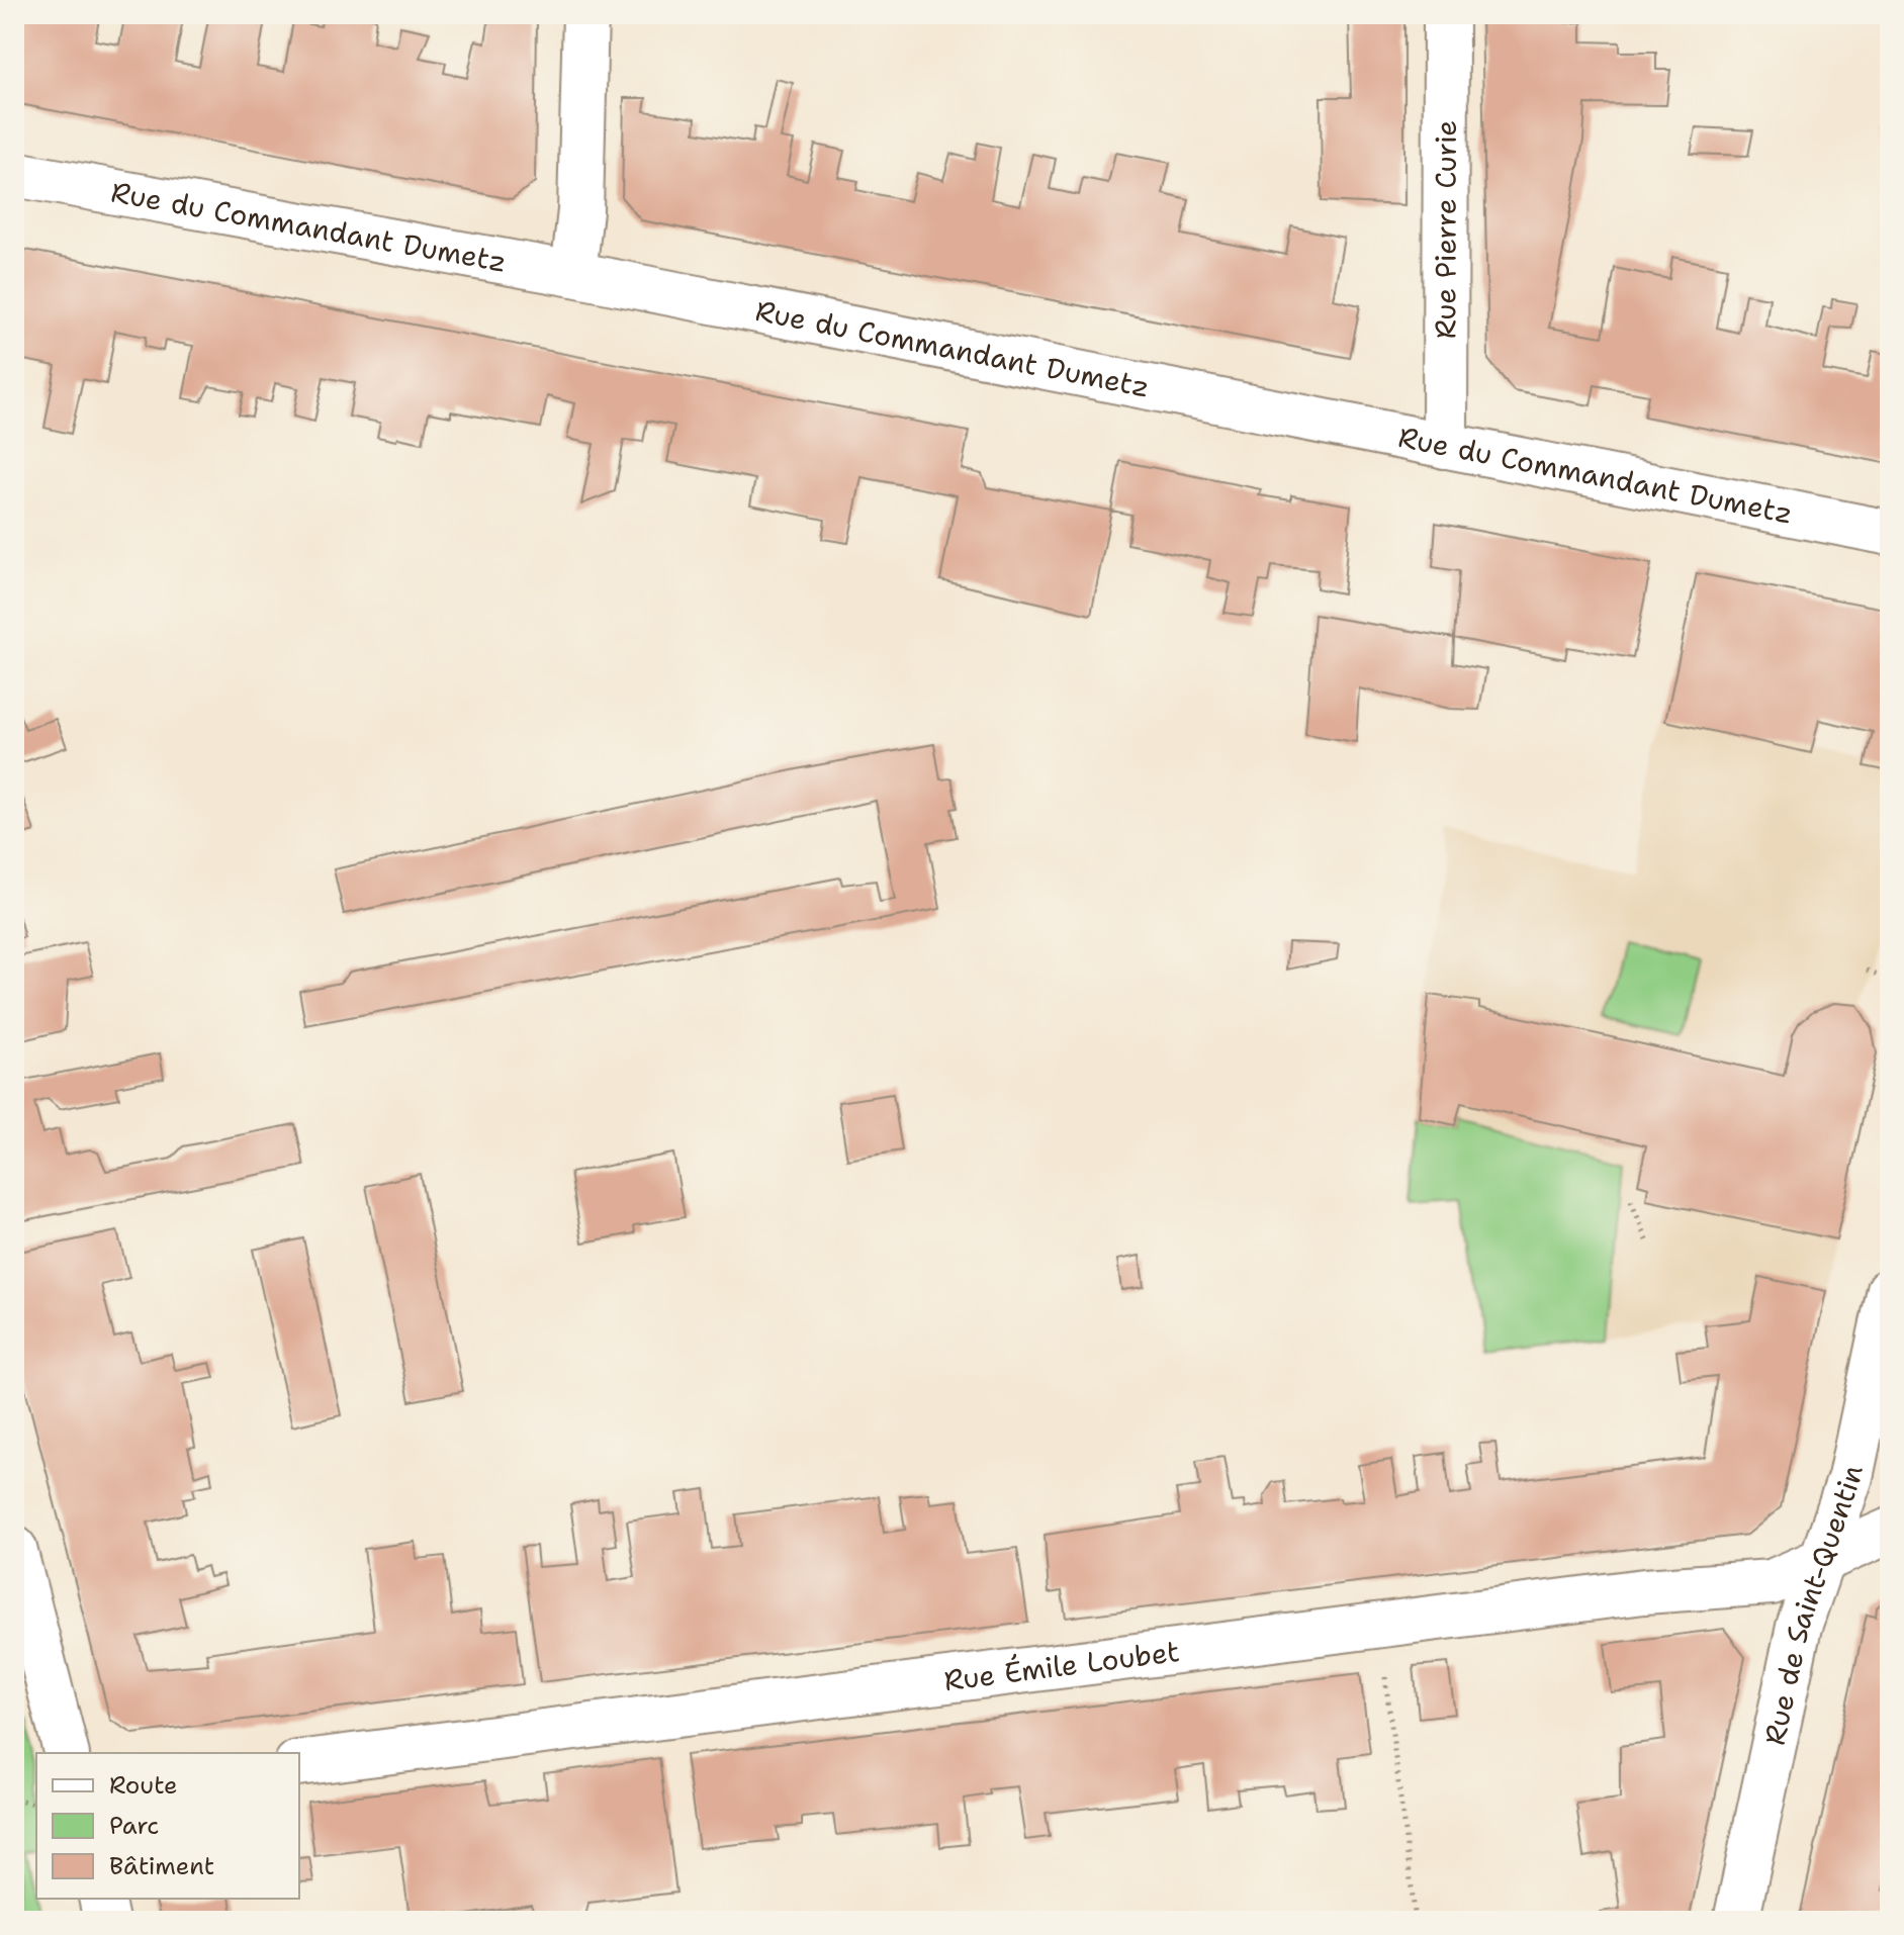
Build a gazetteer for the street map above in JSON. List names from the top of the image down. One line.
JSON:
{"streets":{"street":["Rue du Commandant Dumetz","Rue Pierre Curie","Rue de Saint-Quentin","Rue Émile Loubet"]},"crossings":[["Rue du Commandant Dumetz","Rue Pierre Curie"],["Rue de Saint-Quentin","Rue Émile Loubet"]],"legend":["Route","Parc","Bâtiment"]}
